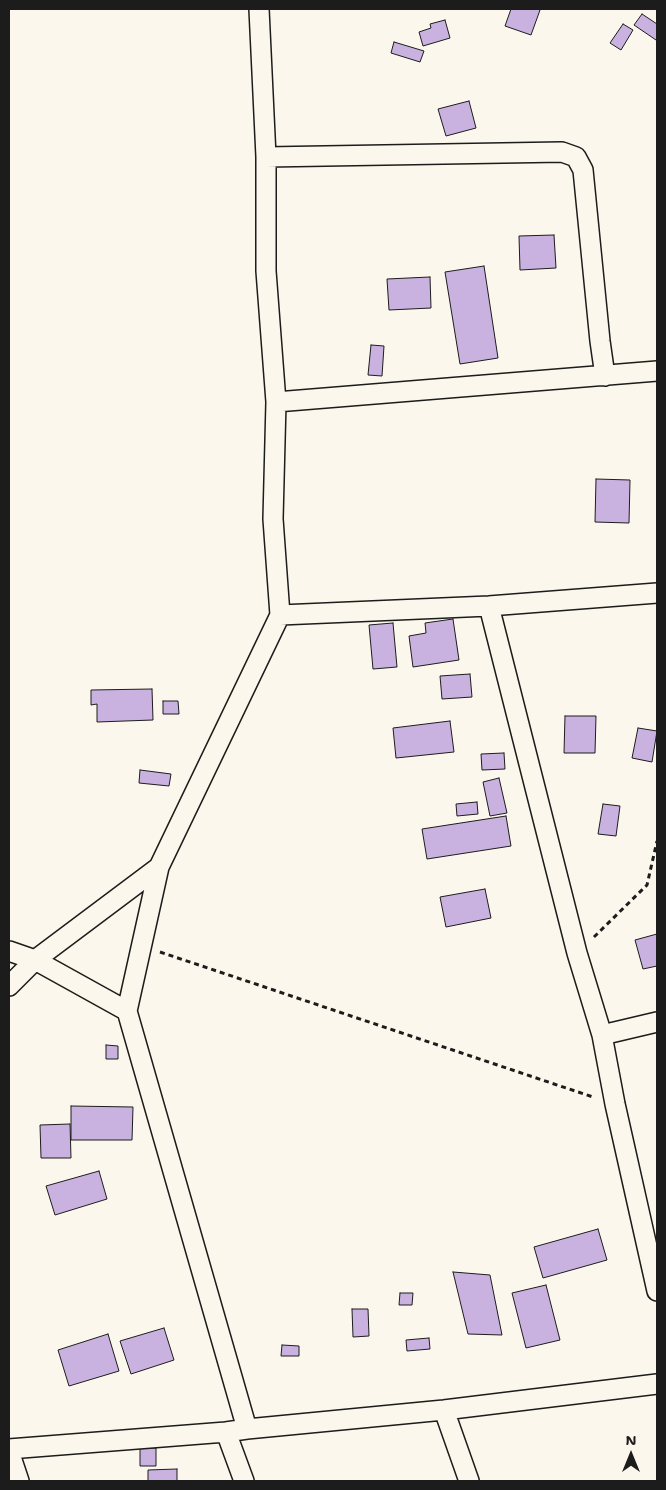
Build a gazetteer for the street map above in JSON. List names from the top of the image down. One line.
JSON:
{"north":"top"}
